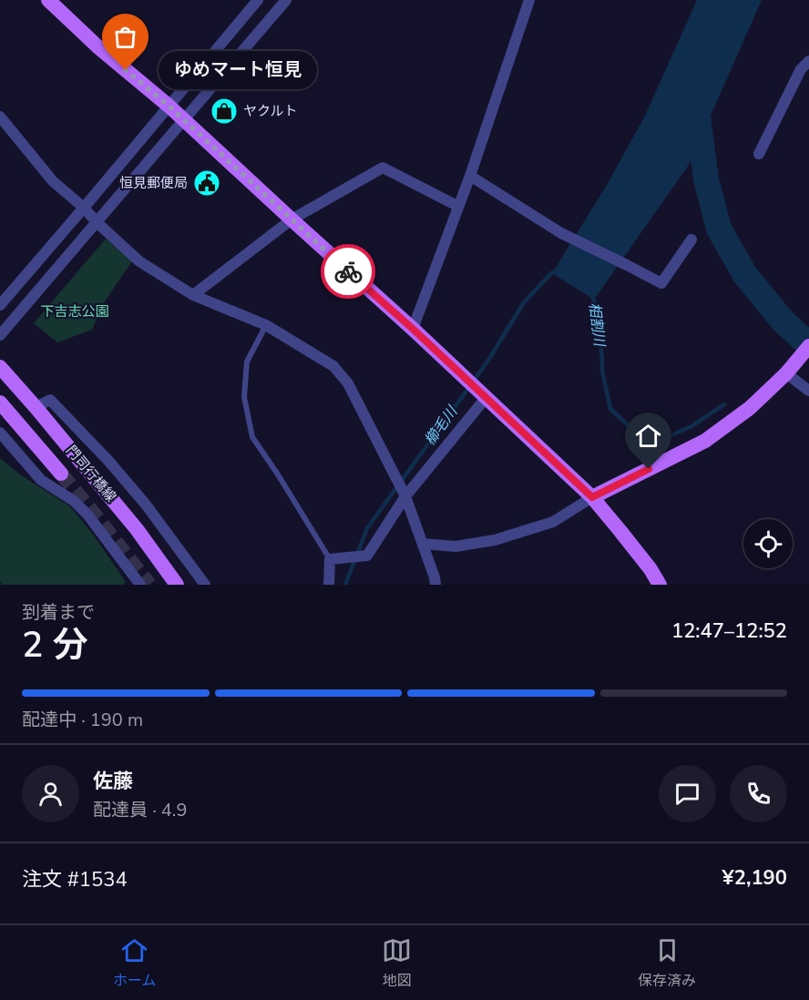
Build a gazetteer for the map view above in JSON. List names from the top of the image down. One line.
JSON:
{"streets":{"main road":["門司行橋線"]},"water":["相割川","櫛毛川"],"parks":["下吉志公園"],"places":{"other":["ゆめマート恒見"],"shop":["ヤクルト"],"public building":["恒見郵便局"]},"page":{"bubble":"ゆめマート恒見","heading":["2 分","到着まで","12:47–12:52"],"panel":["佐藤","配達員 · 4.9","注文 #1534","¥2,190"],"bar":"配達中 · 190 m","tabs":["ホーム","地図","保存済み"]}}
